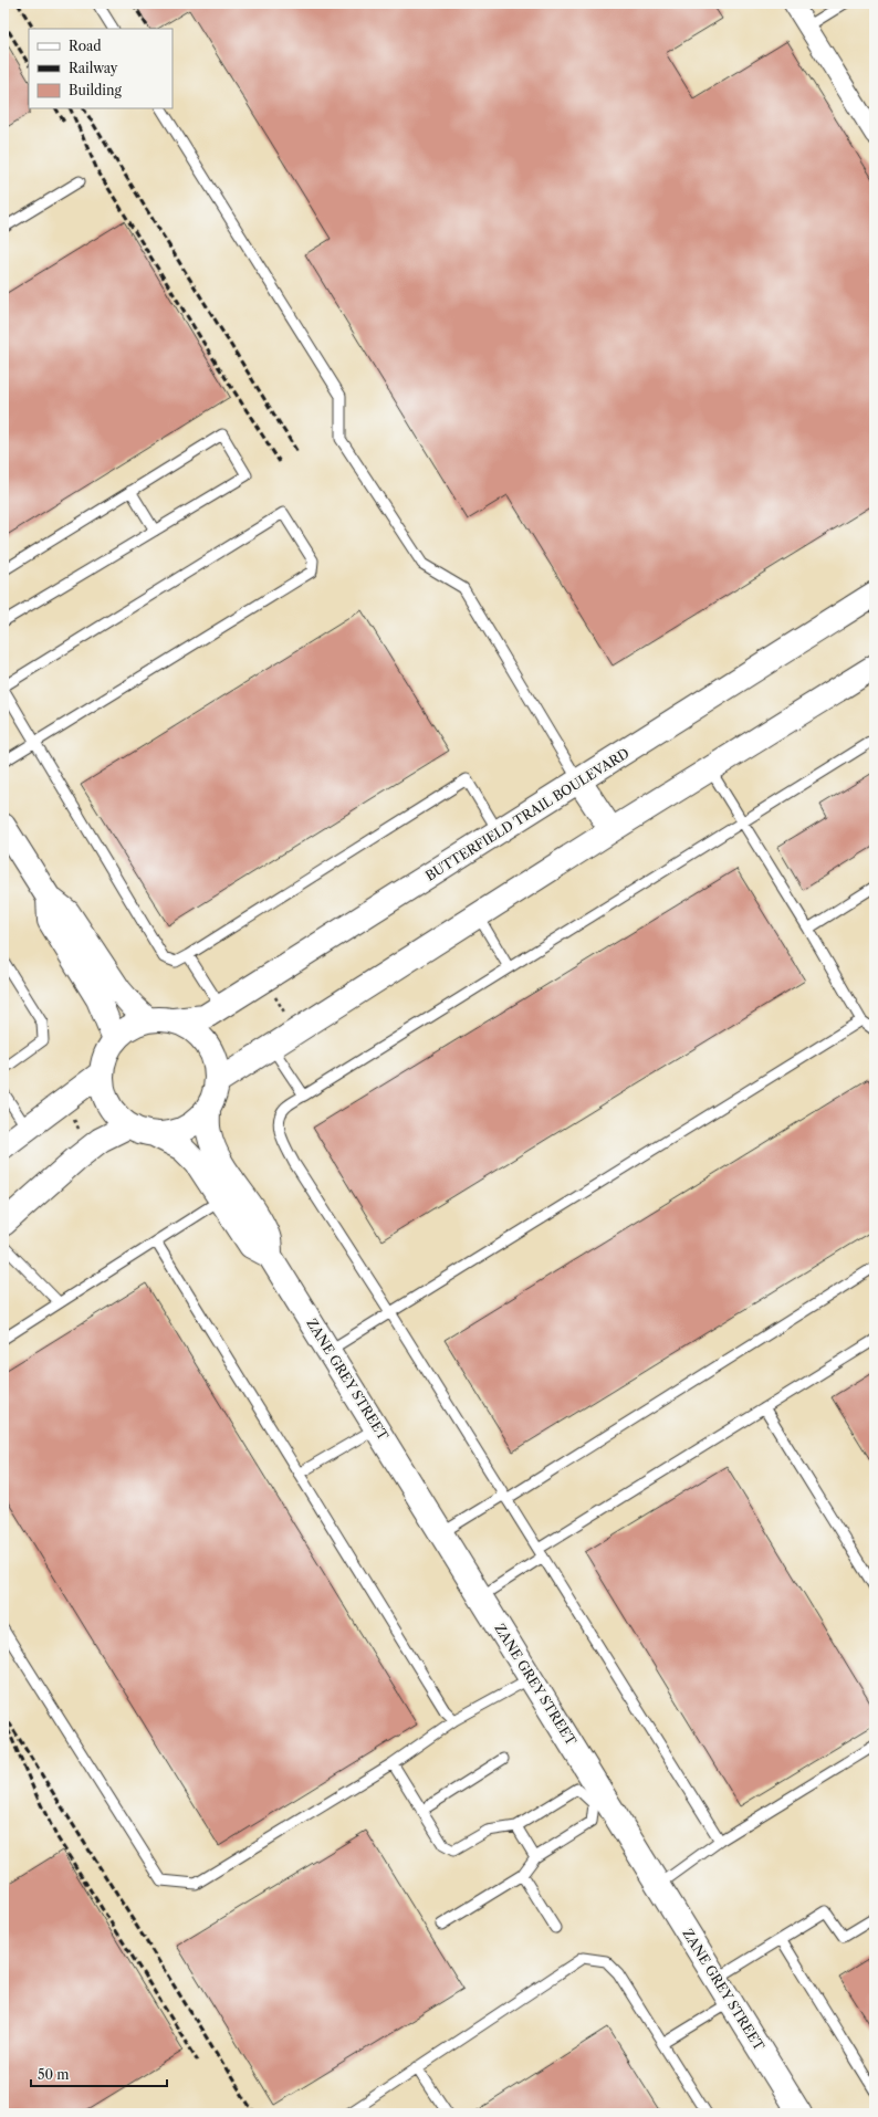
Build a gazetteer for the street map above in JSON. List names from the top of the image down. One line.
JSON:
{"streets":{"street":["BUTTERFIELD TRAIL BOULEVARD","ZANE GREY STREET"]},"crossings":[["BUTTERFIELD TRAIL BOULEVARD","ZANE GREY STREET"]],"legend":["Road","Railway","Building"],"scale_bar":"50 m"}
